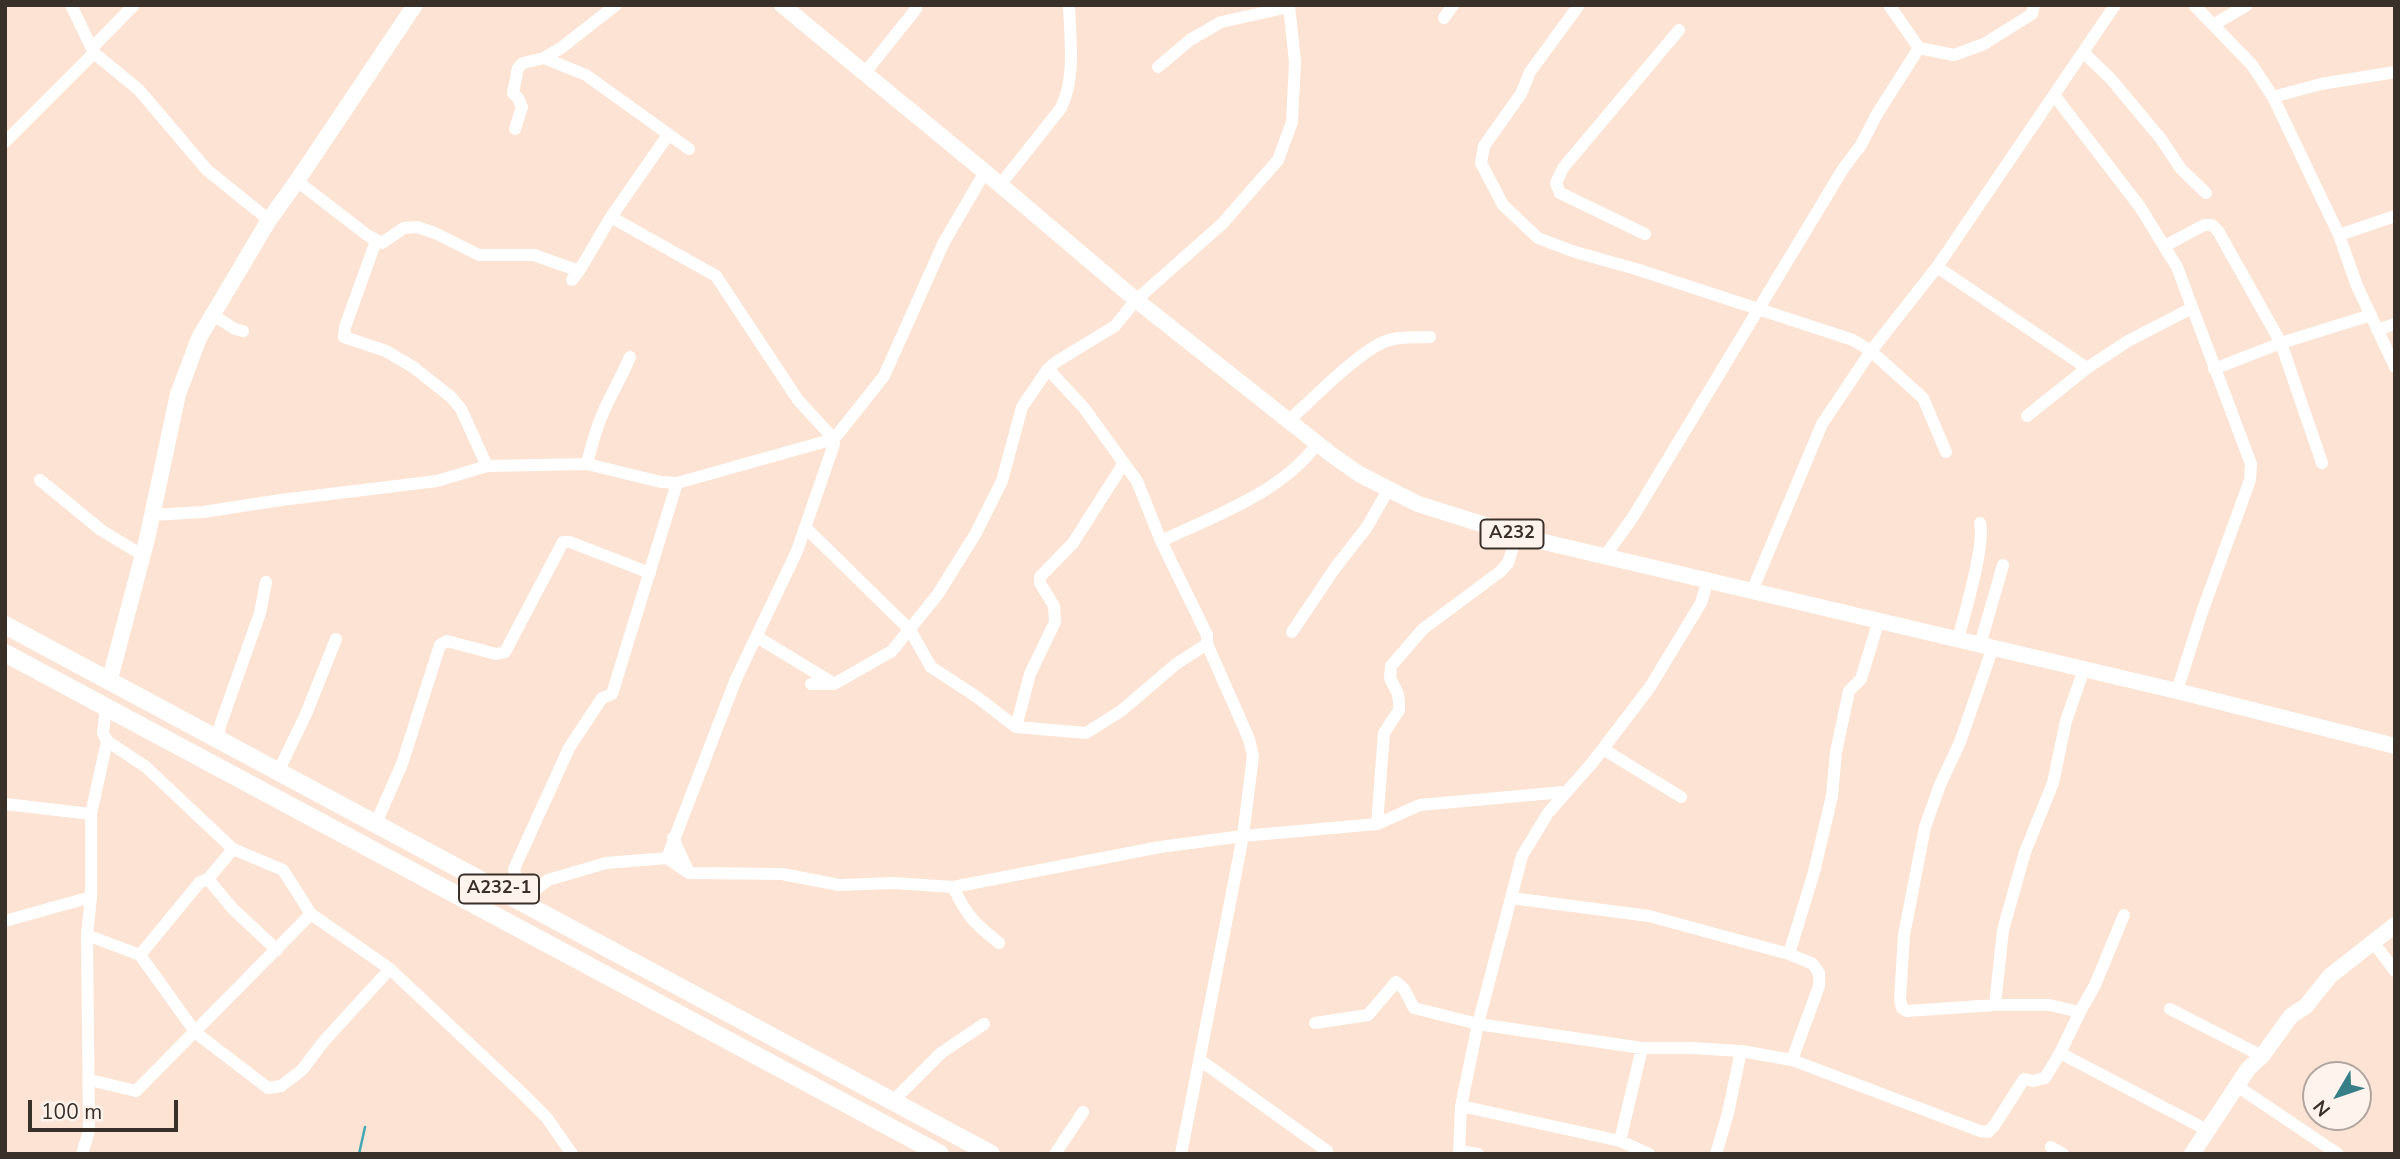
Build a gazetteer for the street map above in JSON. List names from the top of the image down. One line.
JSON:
{"streets":{"highway":["A232-1"],"main road":["A232"]},"scale_bar":"100 m","north":"bottom left"}
